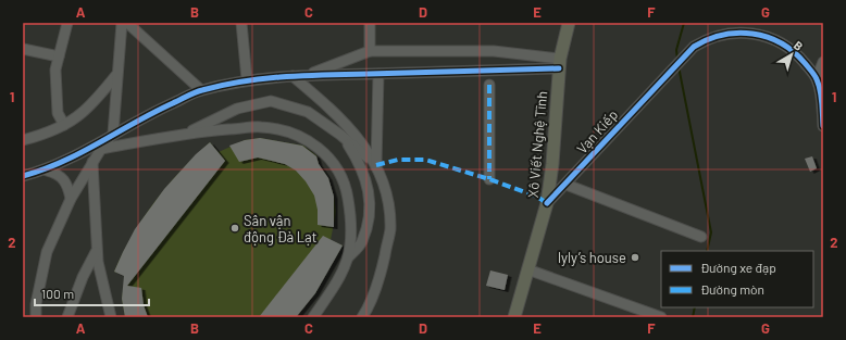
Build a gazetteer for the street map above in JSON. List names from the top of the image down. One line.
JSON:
{"streets":{"main road":["Xô Viết Nghệ Tĩnh"],"street":["Vạn Kiếp"]},"crossings":[["Vạn Kiếp","Xô Viết Nghệ Tĩnh"]],"places":["Sân vận động Đà Lạt","lyly’s house"],"legend":["Đường xe đạp","Đường mòn"],"scale_bar":"100 m","north":"top right","grid":{"columns":["A","B","C","D","E","F","G"],"rows":["1","2"]}}
